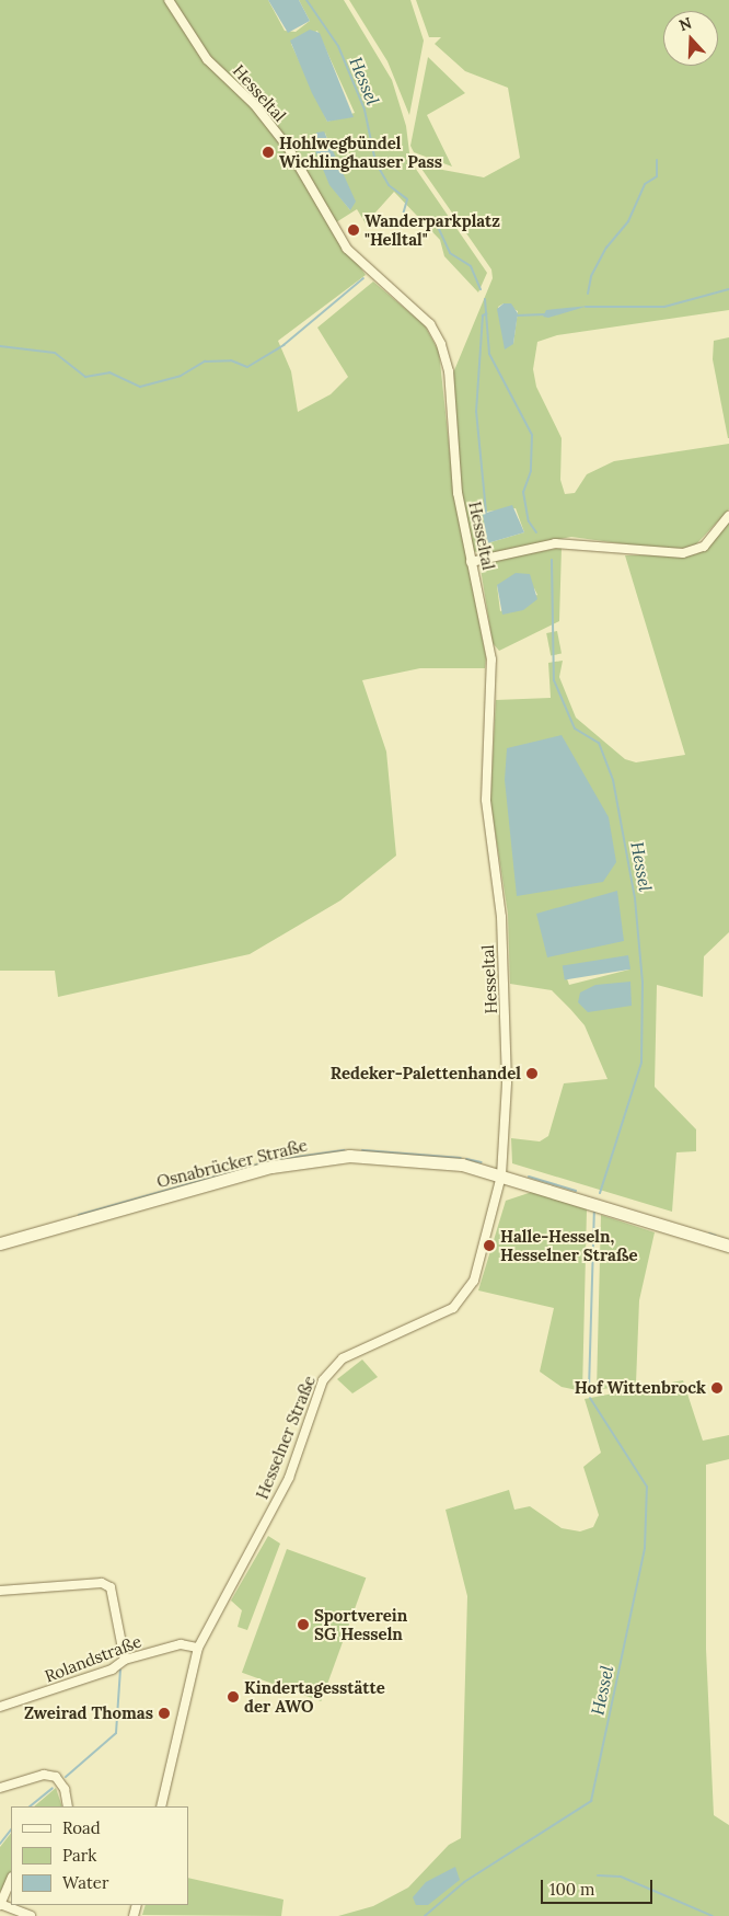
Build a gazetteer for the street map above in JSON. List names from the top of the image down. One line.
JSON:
{"streets":{"main road":["Osnabrücker Straße"],"street":["Hesseltal","Hesselner Straße","Rolandstraße"]},"crossings":[["Hesseltal","Osnabrücker Straße"],["Hesseltal","Hesselner Straße"],["Osnabrücker Straße","Hesselner Straße"],["Hesselner Straße","Rolandstraße"]],"water":["Hessel"],"places":["Hohlwegbündel Wichlinghauser Pass","Wanderparkplatz \"Helltal\"","Redeker-Palettenhandel","Halle-Hesseln, Hesselner Straße","Hof Wittenbrock","Sportverein SG Hesseln","Kindertagesstätte der AWO","Zweirad Thomas"],"legend":["Road","Park","Water"],"scale_bar":"100 m","north":"top"}
